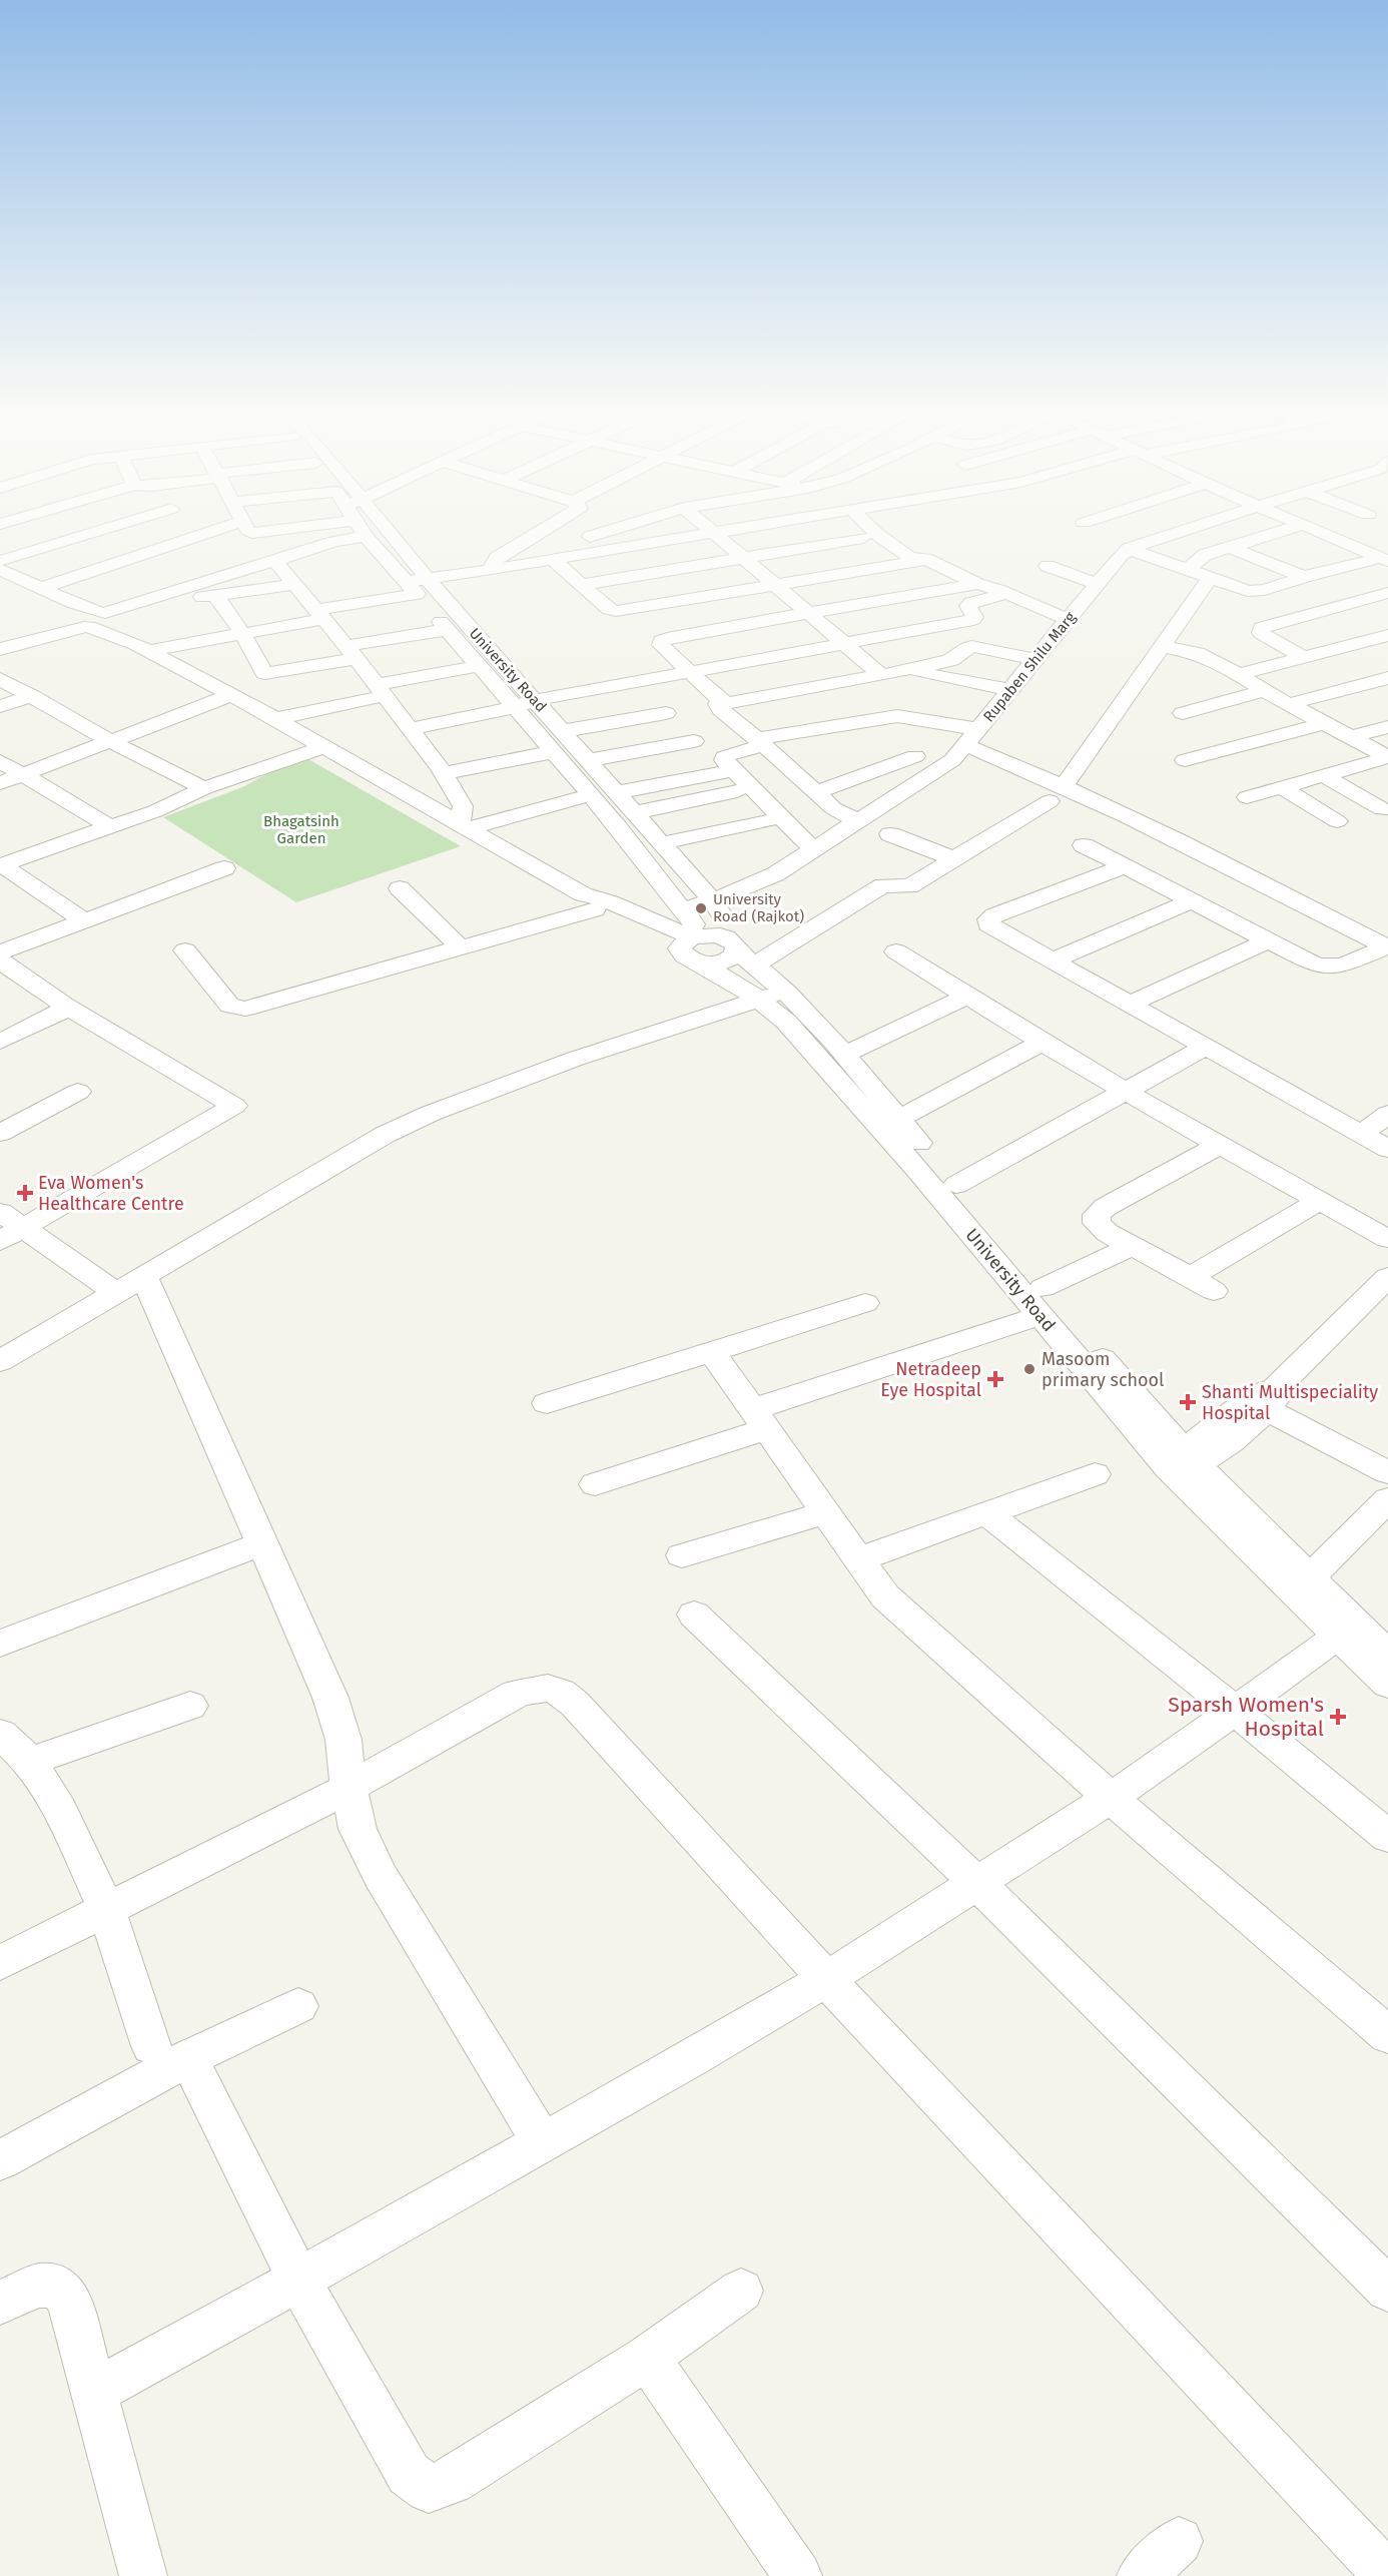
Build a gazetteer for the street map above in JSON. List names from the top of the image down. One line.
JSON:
{"streets":{"street":["Rupaben Shilu Marg","University Road"]},"crossings":[["Rupaben Shilu Marg","University Road"]],"parks":["Bhagatsinh Garden"],"places":{"other":["University Road (Rajkot)","Masoom primary school"],"health":["Eva Women's Healthcare Centre","Netradeep Eye Hospital","Shanti Multispeciality Hospital","Sparsh Women's Hospital"]}}
